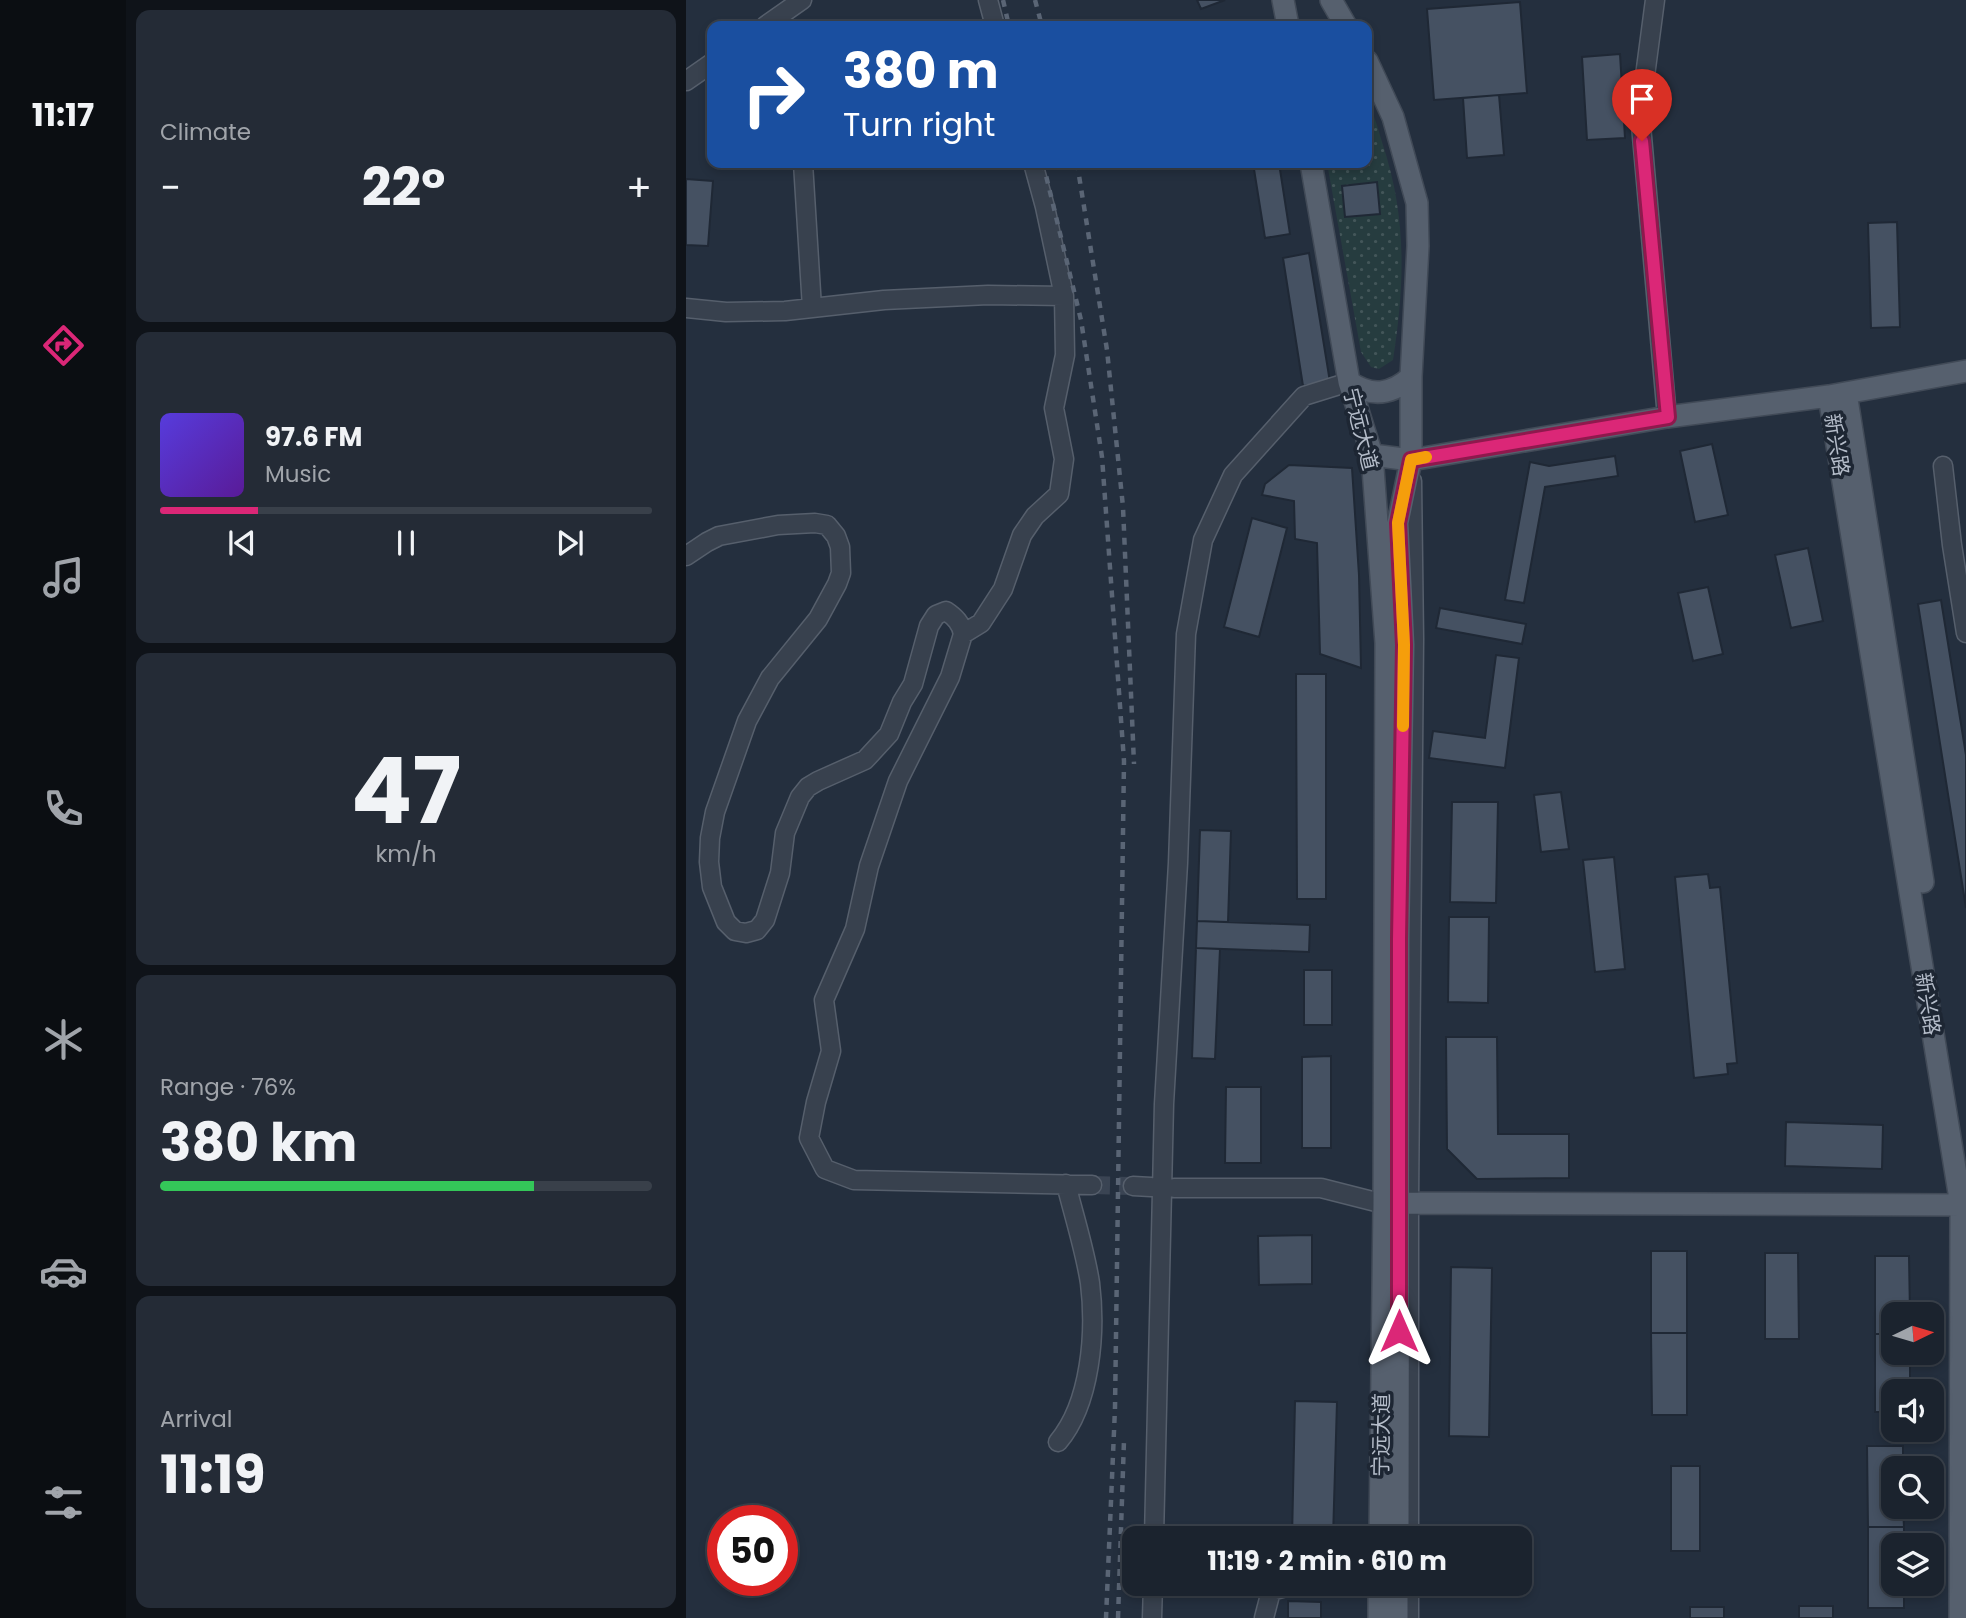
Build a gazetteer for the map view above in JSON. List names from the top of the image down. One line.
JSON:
{"streets":{"main road":["宁远大道","新兴路"]},"north":"right","page":{"tabs":"11:17","tile":["Climate",["47","km/h"],["Range · 76%","380 km"],["Arrival","11:19"]],"turn":["380 m","Turn right"],"heat":["−","22°","+"],"song":["97.6 FM","Music"],"limit":"50","trip":"11:19 · 2 min · 610 m"}}
